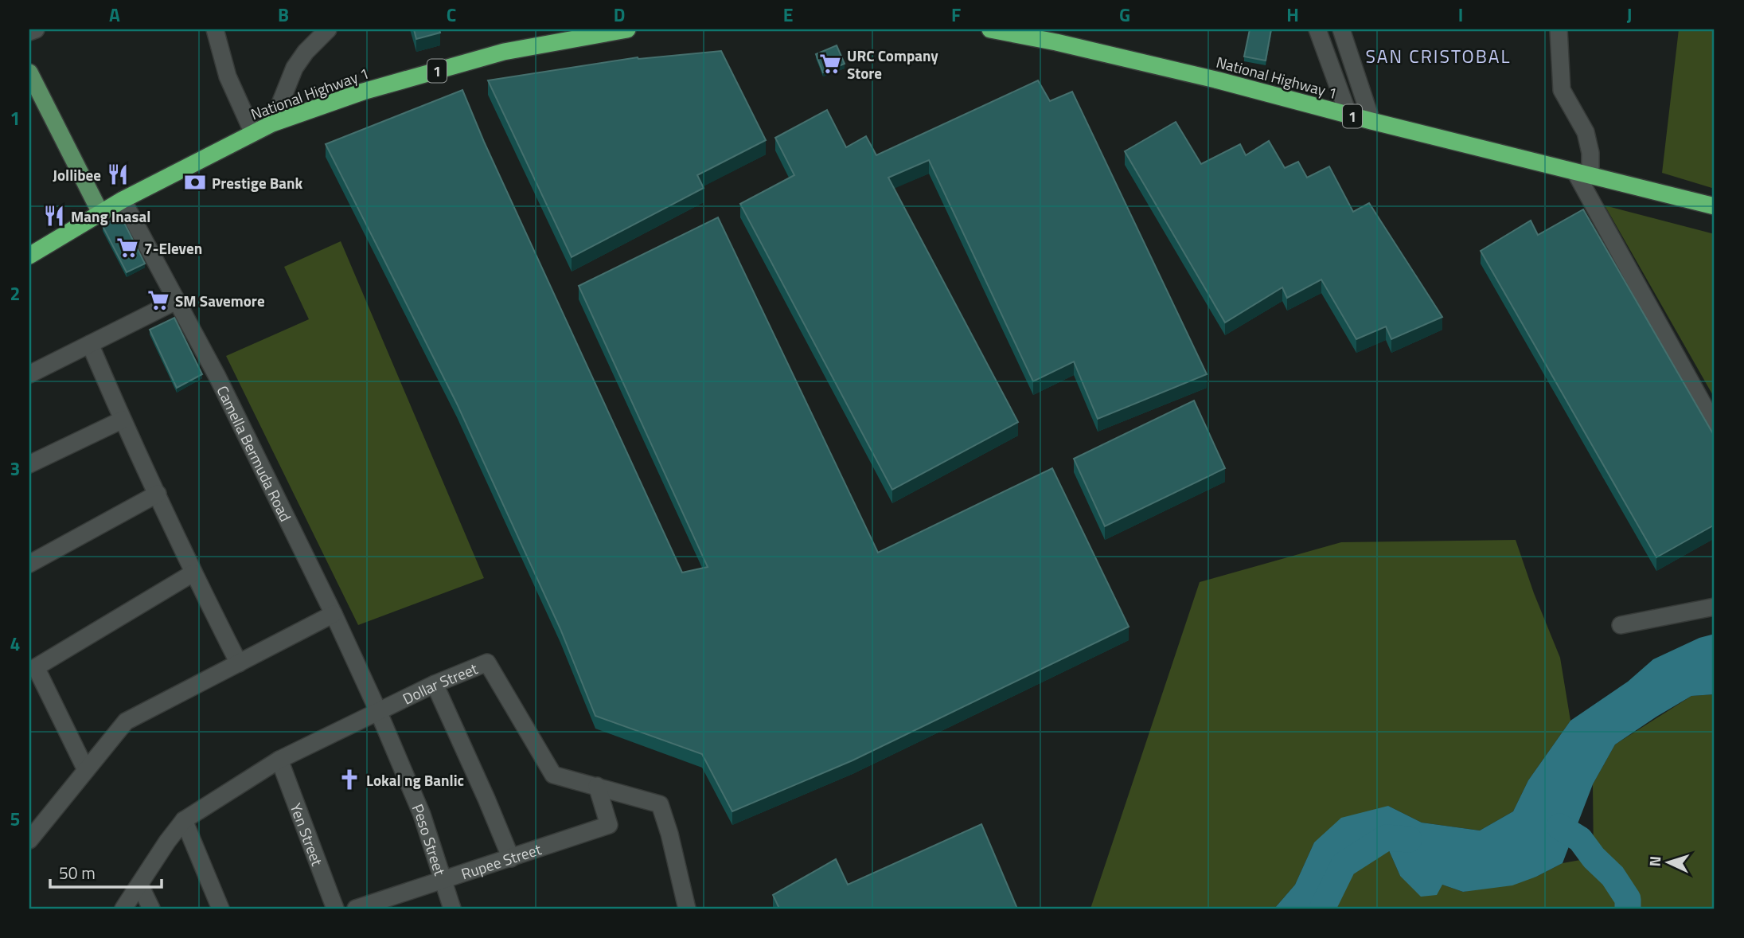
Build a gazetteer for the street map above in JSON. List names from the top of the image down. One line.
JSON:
{"streets":{"highway":["1","National Highway 1"],"street":["Camella Bermuda Road","Dollar Street","Yen Street","Peso Street","Rupee Street"]},"crossings":[["National Highway 1","Camella Bermuda Road"],["Camella Bermuda Road","Dollar Street"],["Camella Bermuda Road","Peso Street"],["Dollar Street","Yen Street"],["Dollar Street","Peso Street"],["Dollar Street","Rupee Street"],["Peso Street","Rupee Street"]],"districts":["SAN CRISTOBAL"],"places":{"supermarket":["URC Company Store","7-Eleven","SM Savemore"],"restaurant":["Jollibee","Mang Inasal"],"bank":["Prestige Bank"],"church":["Lokal ng Banlic"]},"scale_bar":"50 m","north":"left","grid":{"columns":["A","B","C","D","E","F","G","H","I","J"],"rows":["1","2","3","4","5"]}}
